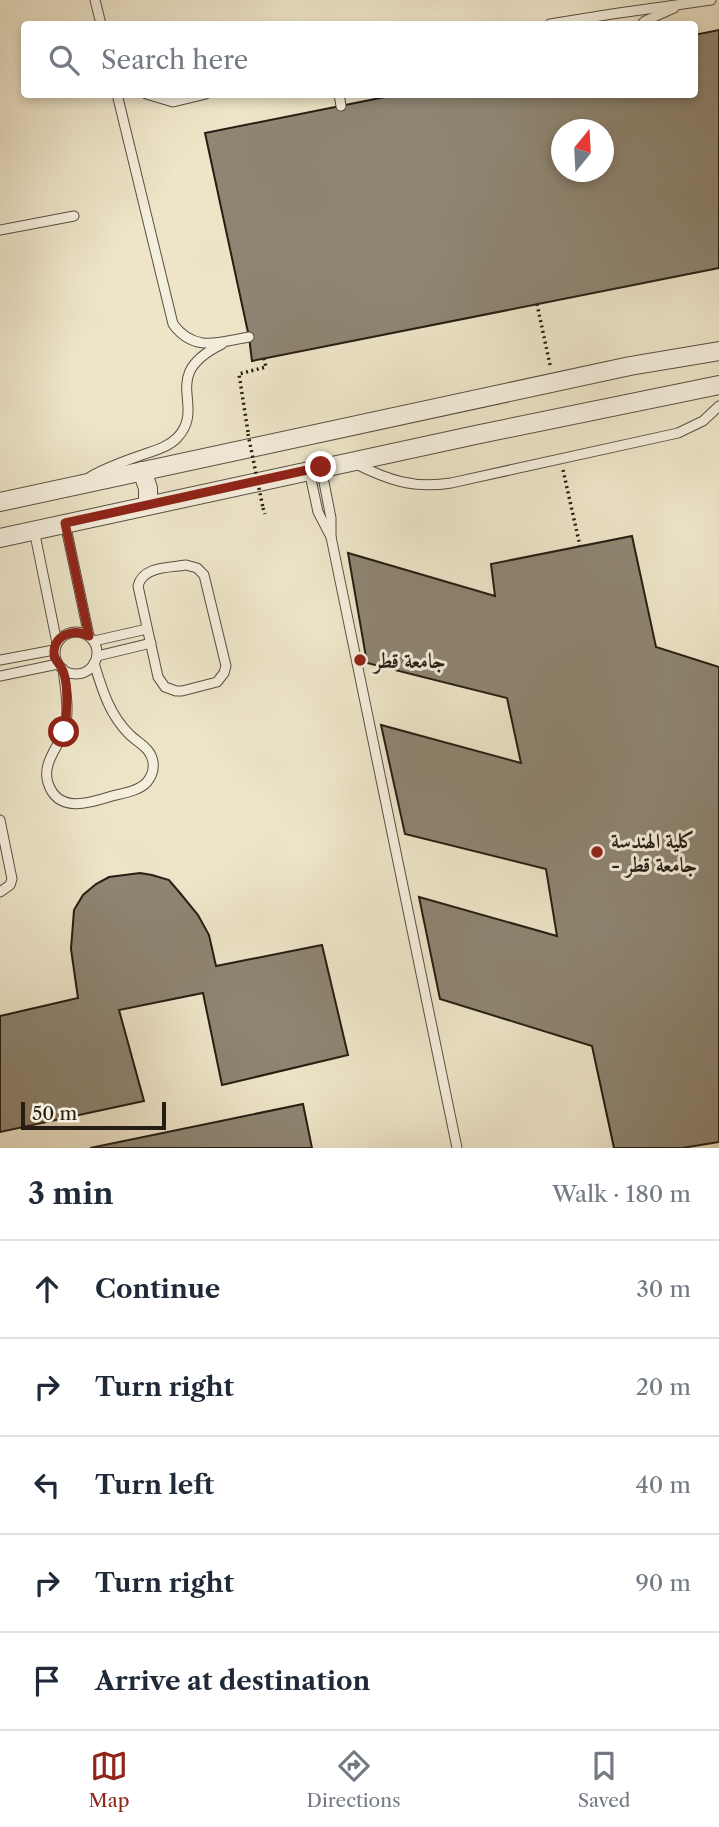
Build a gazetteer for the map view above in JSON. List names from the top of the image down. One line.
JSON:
{"places":["جامعة قطر","كلية الهندسة - جامعة قطر"],"scale_bar":"50 m","north":"top","page":{"search":"Search here","scale":"50 m","heading":["3 min","Walk · 180 m"],"list":[["Continue","30 m"],["Turn right","20 m"],["Turn left","40 m"],["Turn right","90 m"],"Arrive at destination"],"nav":["Map","Directions","Saved"]}}
